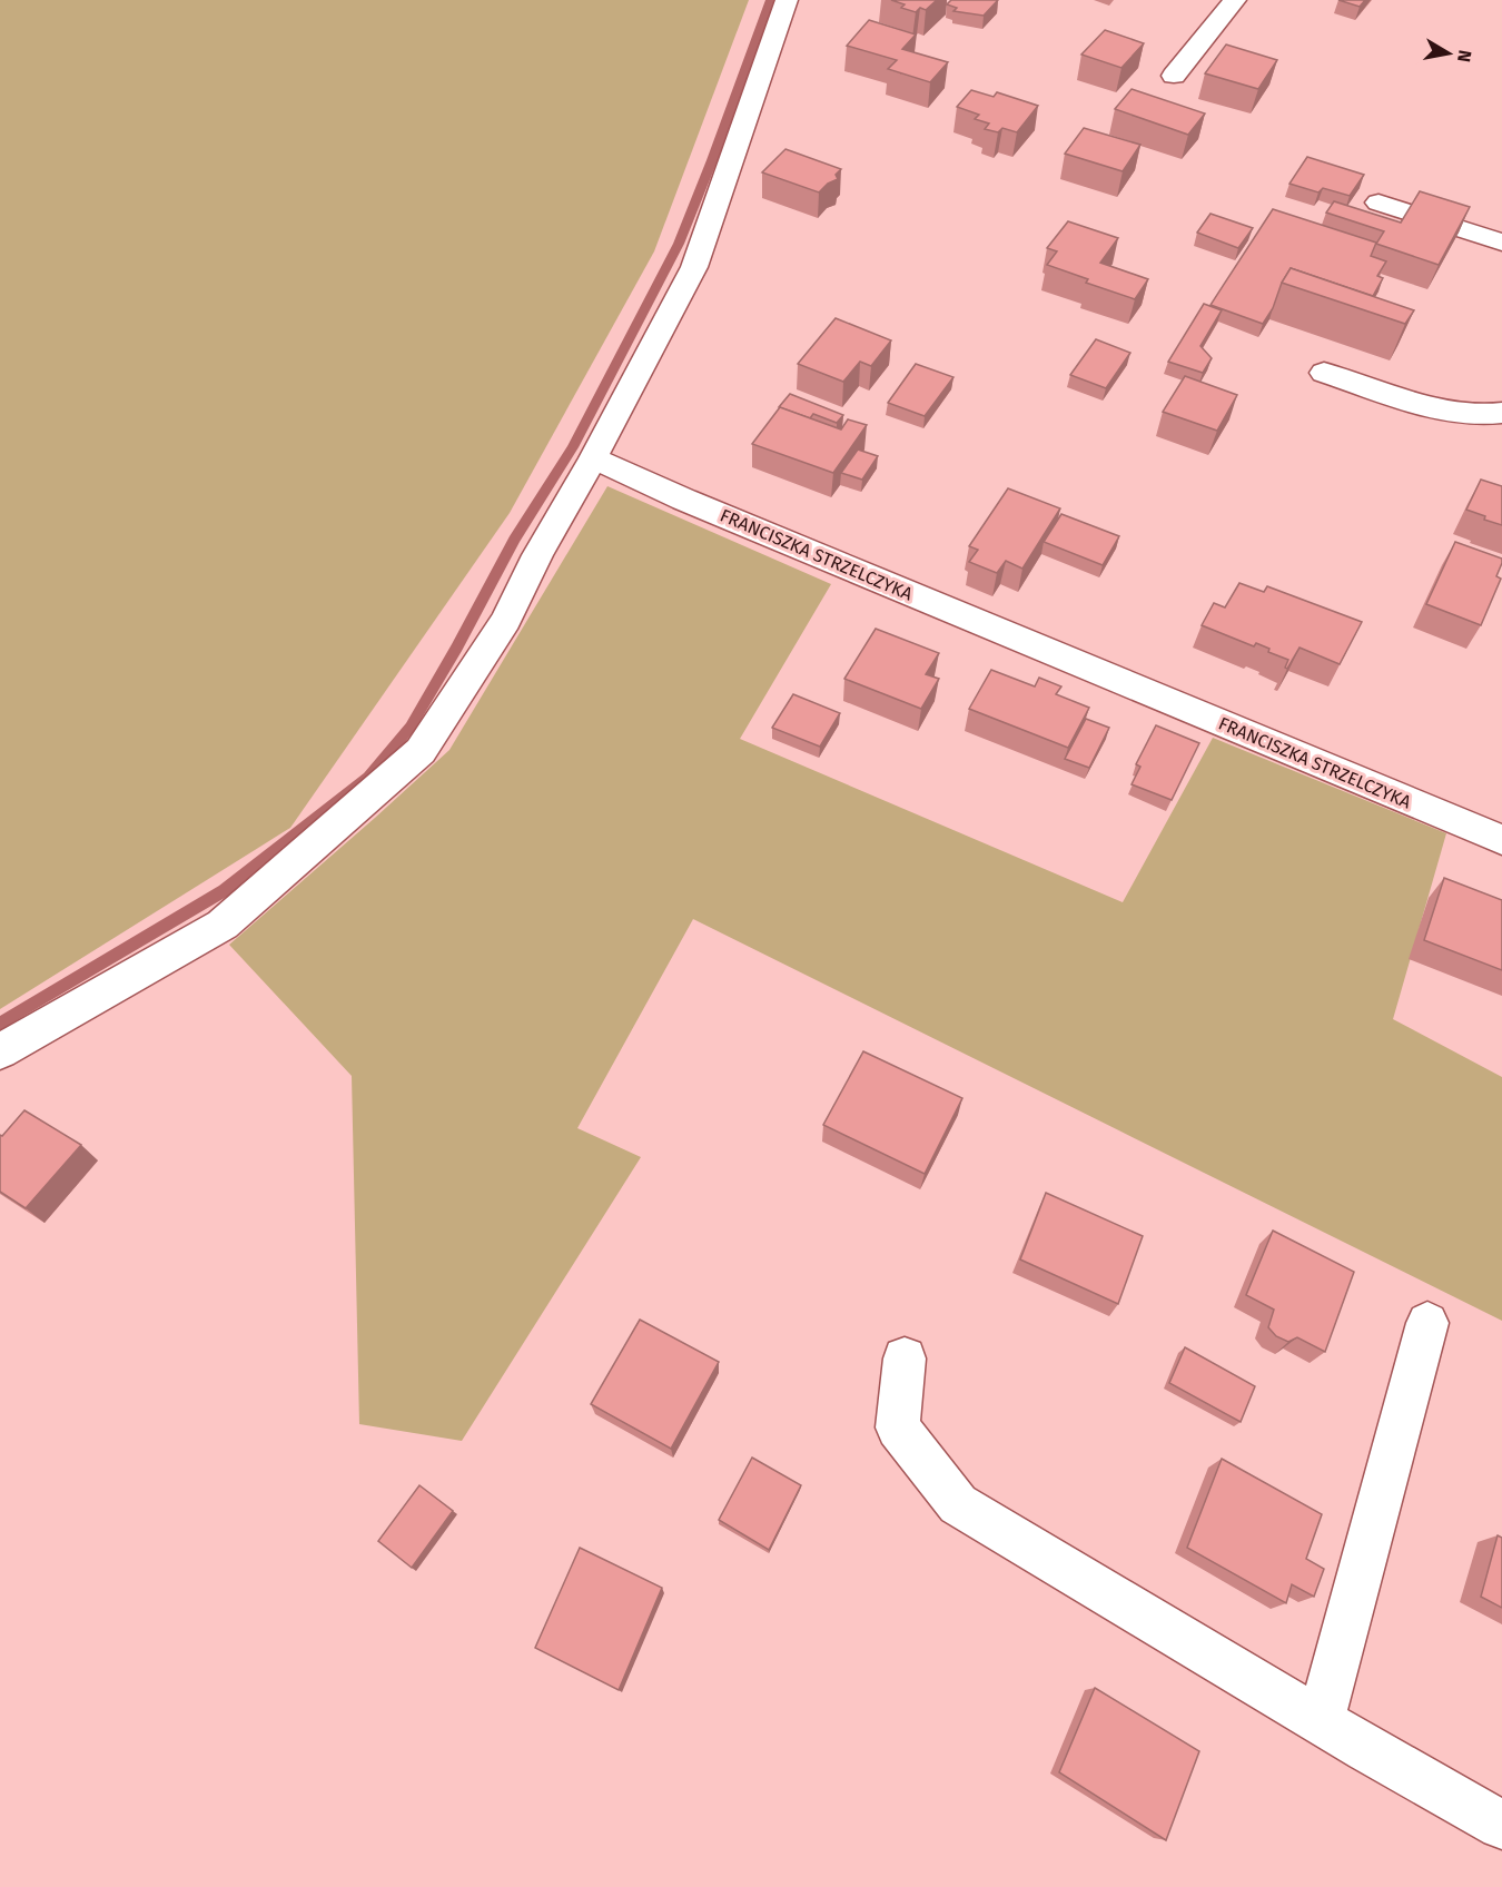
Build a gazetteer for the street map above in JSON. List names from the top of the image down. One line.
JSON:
{"streets":{"street":["FRANCISZKA STRZELCZYKA"]},"north":"right"}
